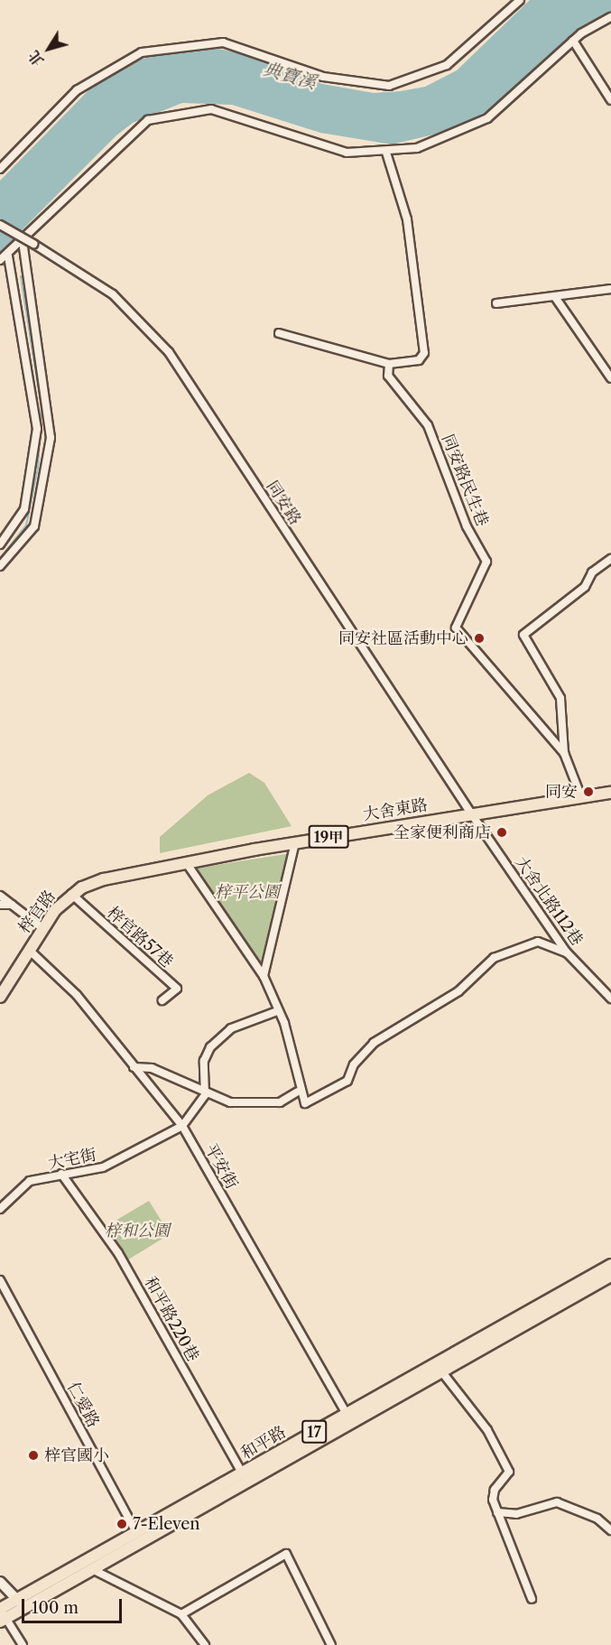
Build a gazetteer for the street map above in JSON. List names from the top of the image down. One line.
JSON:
{"streets":{"main road":["大舍東路","19甲","梓官路","17","和平路"],"street":["同安路民生巷","同安路","大舍北路112巷","梓官路57巷","大宅街","平安街","和平路220巷","仁愛路"]},"crossings":[["同安路","大舍東路"],["同安路","大舍北路112巷"],["大舍東路","大舍北路112巷"],["大舍東路","梓官路"],["梓官路","梓官路57巷"],["梓官路","平安街"],["大宅街","平安街"],["大宅街","和平路220巷"],["平安街","和平路"],["和平路220巷","和平路"],["仁愛路","和平路"],["17","和平路"]],"water":["典寶溪"],"parks":["梓平公園","梓和公園"],"places":["同安社區活動中心","同安","全家便利商店","梓官國小","7-Eleven"],"scale_bar":"100 m","north":"bottom left"}
